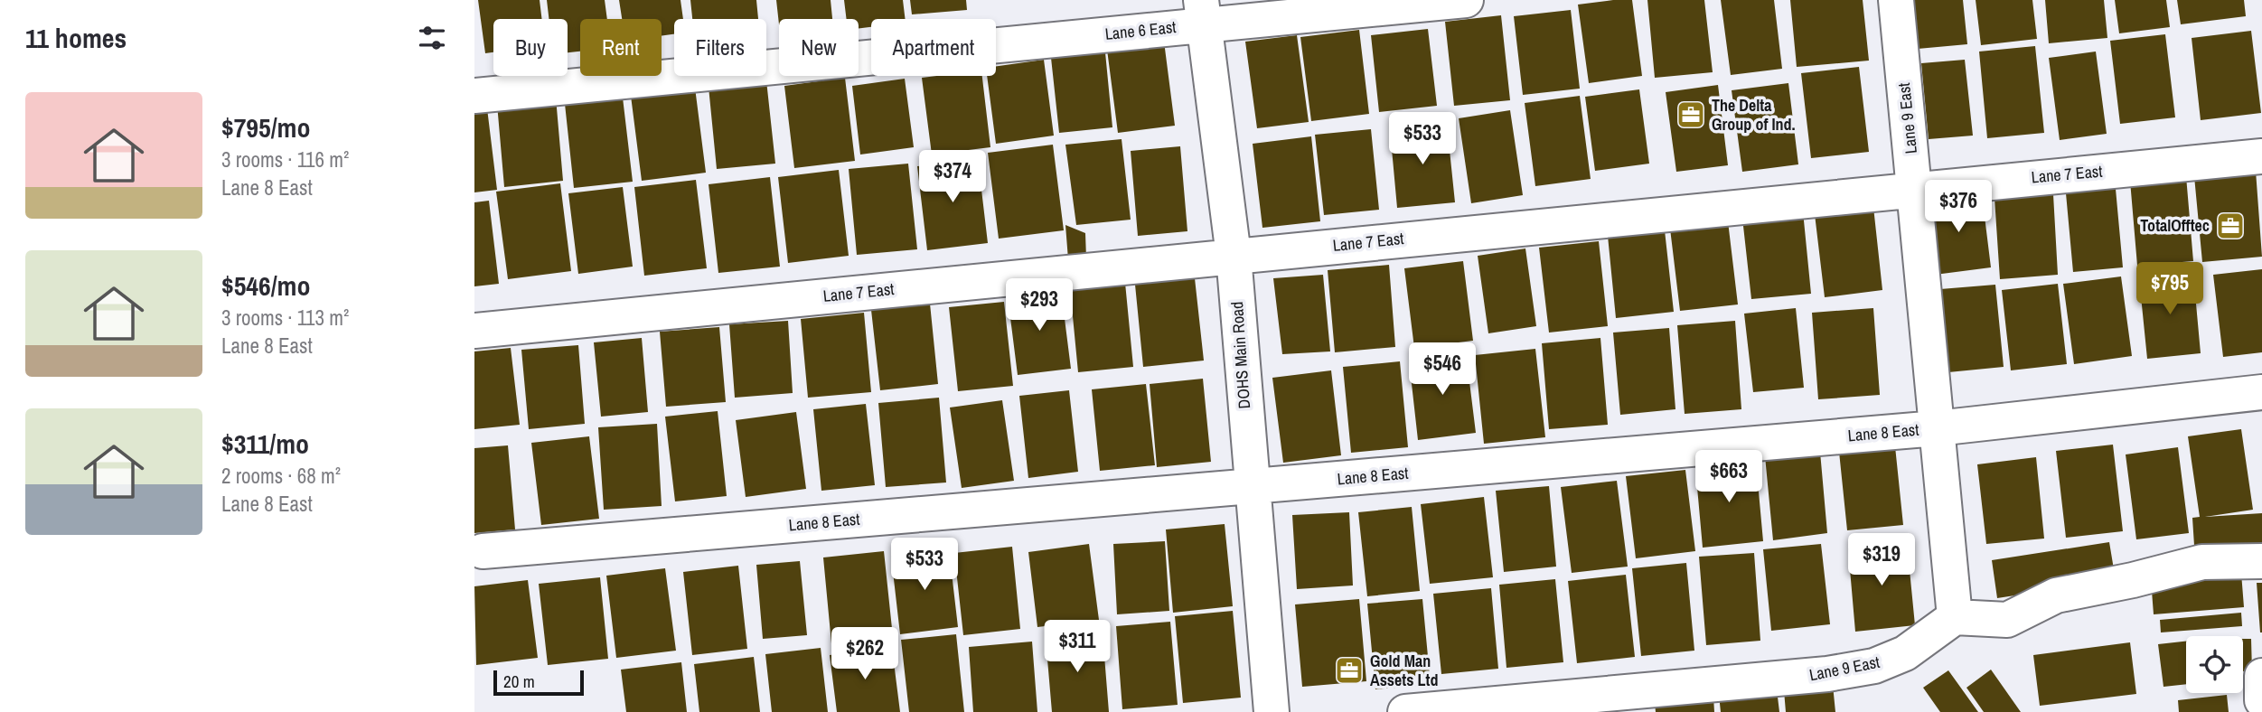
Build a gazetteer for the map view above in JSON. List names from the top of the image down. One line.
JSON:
{"streets":{"street":["Lane 6 East","Lane 9 East","Lane 7 East","DOHS Main Road","Lane 8 East"]},"crossings":[["Lane 6 East","DOHS Main Road"],["Lane 9 East","Lane 7 East"],["Lane 9 East","Lane 8 East"],["Lane 7 East","DOHS Main Road"],["DOHS Main Road","Lane 8 East"]],"places":{"office":["The Delta Group of Ind.","TotalOfftec","Gold Man Assets Ltd"]},"scale_bar":"20 m","page":{"heading":"11 homes","chip":["Buy","Rent","Filters","New","Apartment"],"list":[{"name":"$795/mo","note":"3 rooms · 116 m² · Lane 8 East"},{"name":"$546/mo","note":"3 rooms · 113 m² · Lane 8 East"},{"name":"$311/mo","note":"2 rooms · 68 m² · Lane 8 East"}],"price":["$533","$374","$376","$795","$293","$546","$663","$319","$533","$311","$262"],"scale":"20 m"}}
